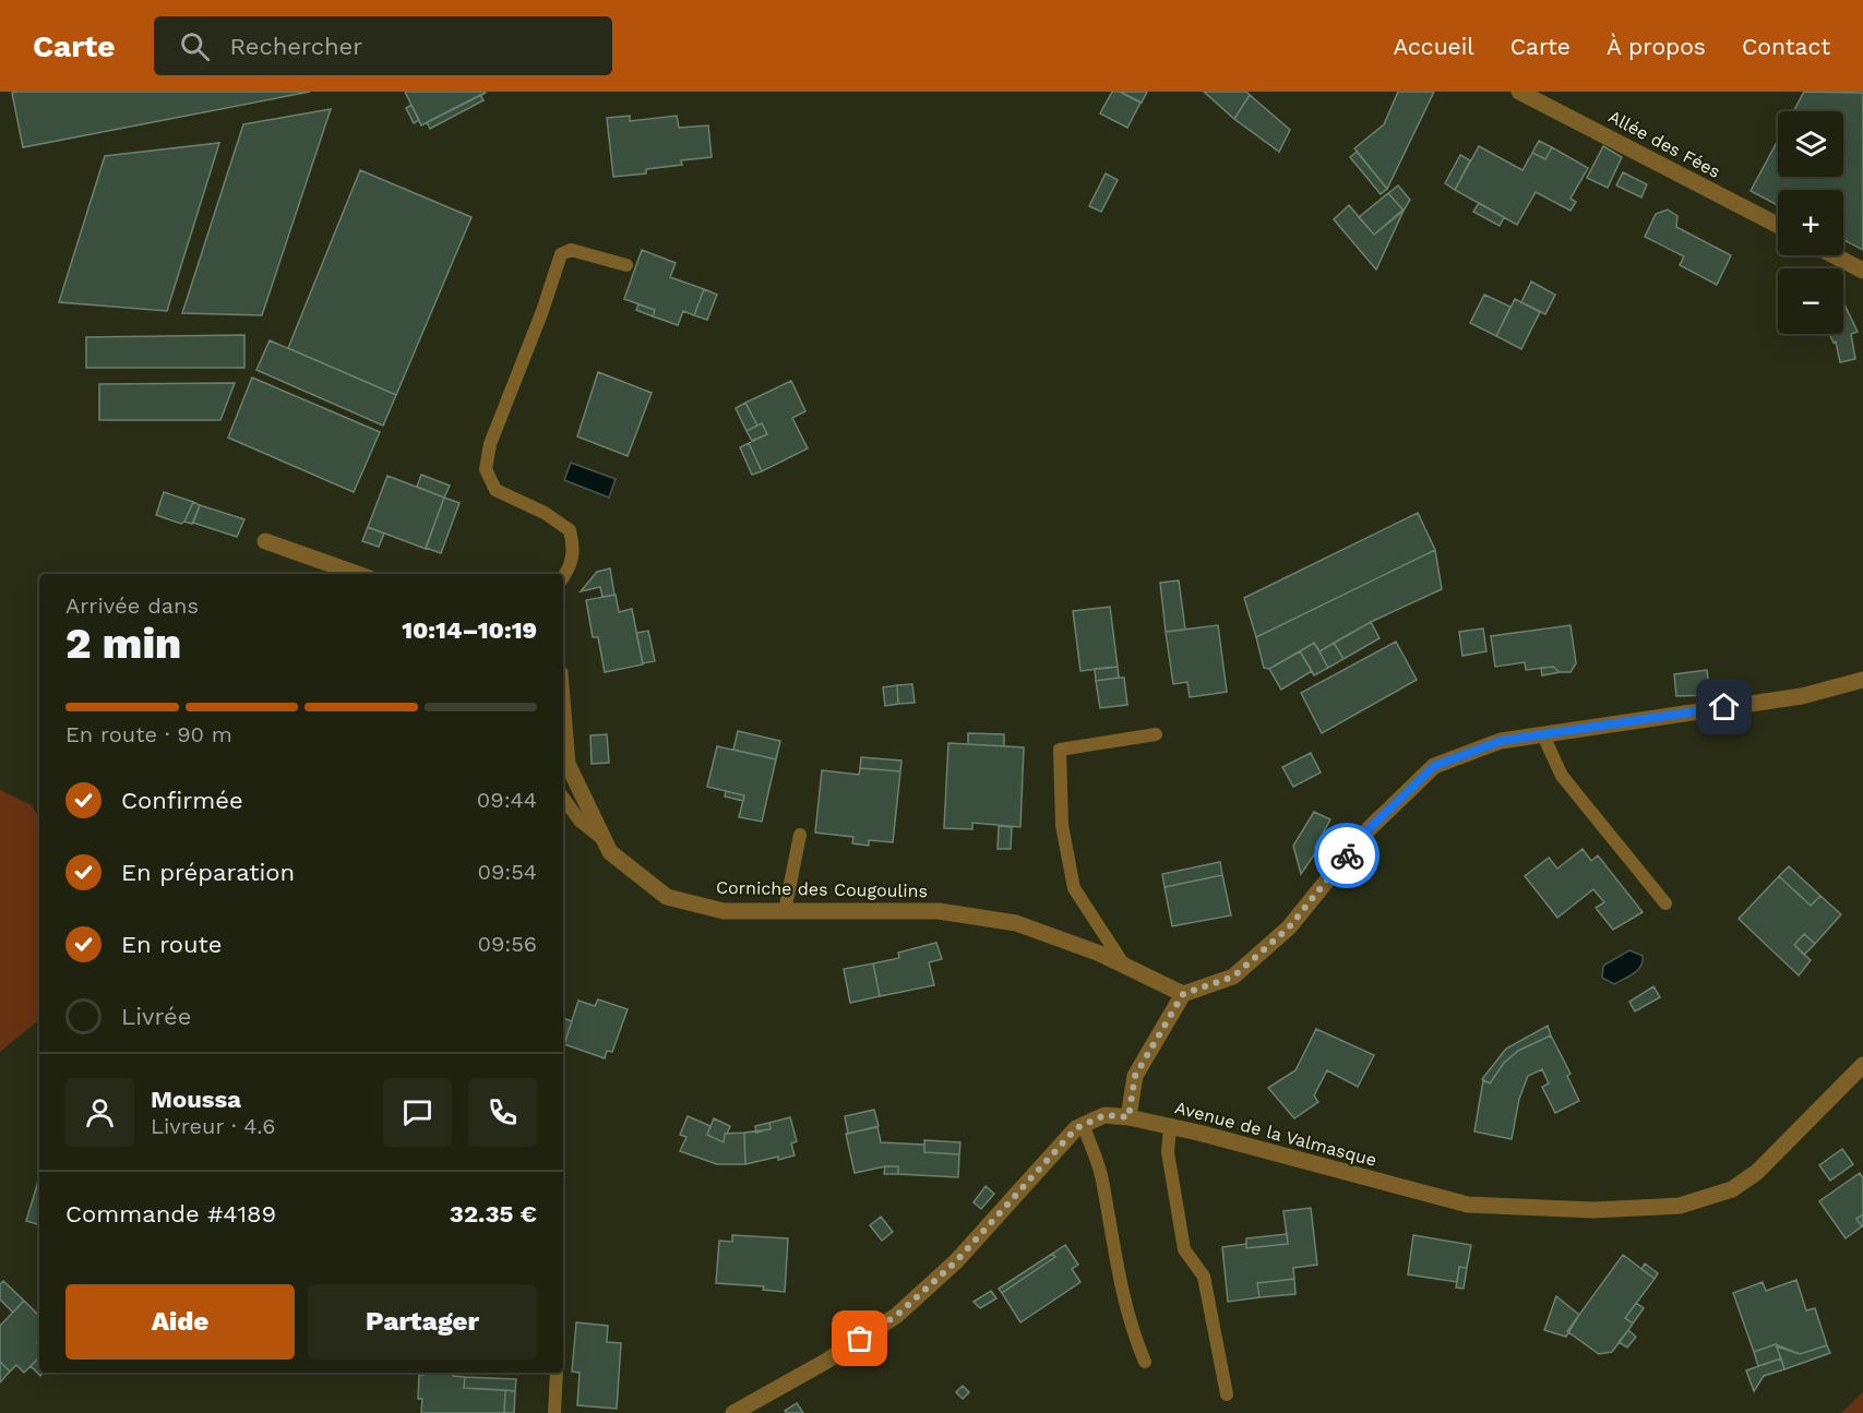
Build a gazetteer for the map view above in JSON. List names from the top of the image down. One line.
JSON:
{"streets":{"street":["Allée des Fées","Corniche des Cougoulins","Avenue de la Valmasque"]},"page":{"header":"Carte","search":"Rechercher","nav":["Accueil","Carte","À propos","Contact"],"map_buttons":["+","−"],"heading":["2 min","Arrivée dans","10:14–10:19"],"panel":["Moussa","Livreur · 4.6","Commande #4189","32.35 €"],"bar":"En route · 90 m","list":[["Confirmée","09:44"],["En préparation","09:54"],["En route","09:56"],"Livrée"],"buttons":["Aide","Partager"]}}
